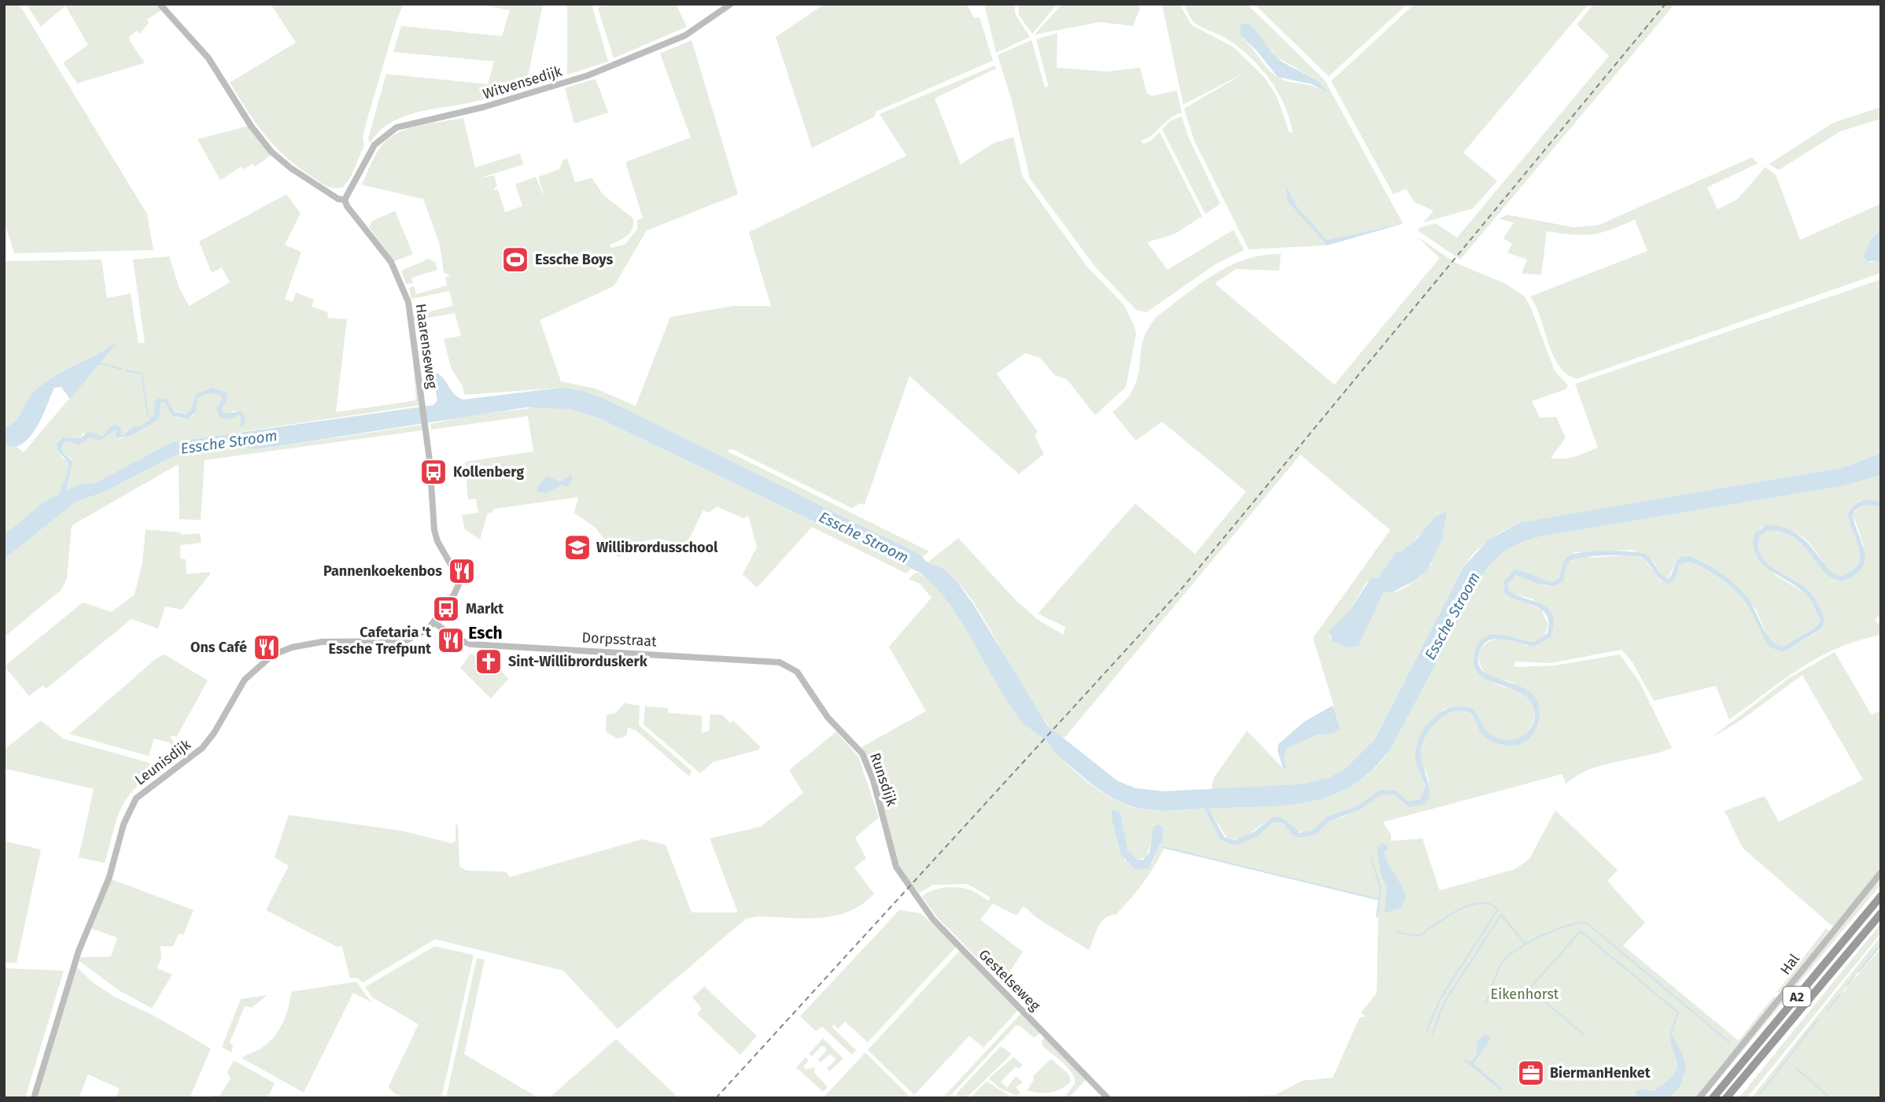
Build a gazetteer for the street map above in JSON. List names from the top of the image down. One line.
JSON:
{"streets":{"highway":["A2"],"street":["Witvensedijk","Haarenseweg","Dorpsstraat","Leunisdijk","Runsdijk","Hal","Gestelseweg"]},"crossings":[["Witvensedijk","Haarenseweg"],["Haarenseweg","Leunisdijk"],["Dorpsstraat","Leunisdijk"],["Dorpsstraat","Runsdijk"],["Runsdijk","Gestelseweg"]],"districts":["Esch"],"water":["Essche Stroom"],"parks":["Eikenhorst"],"places":{"sports":["Essche Boys"],"bus stop":["Kollenberg","Markt"],"school or university":["Willibrordusschool"],"restaurant":["Pannenkoekenbos","Cafetaria 't Essche Trefpunt","Ons Café"],"church":["Sint-Willibrorduskerk"],"office":["BiermanHenket"]}}
